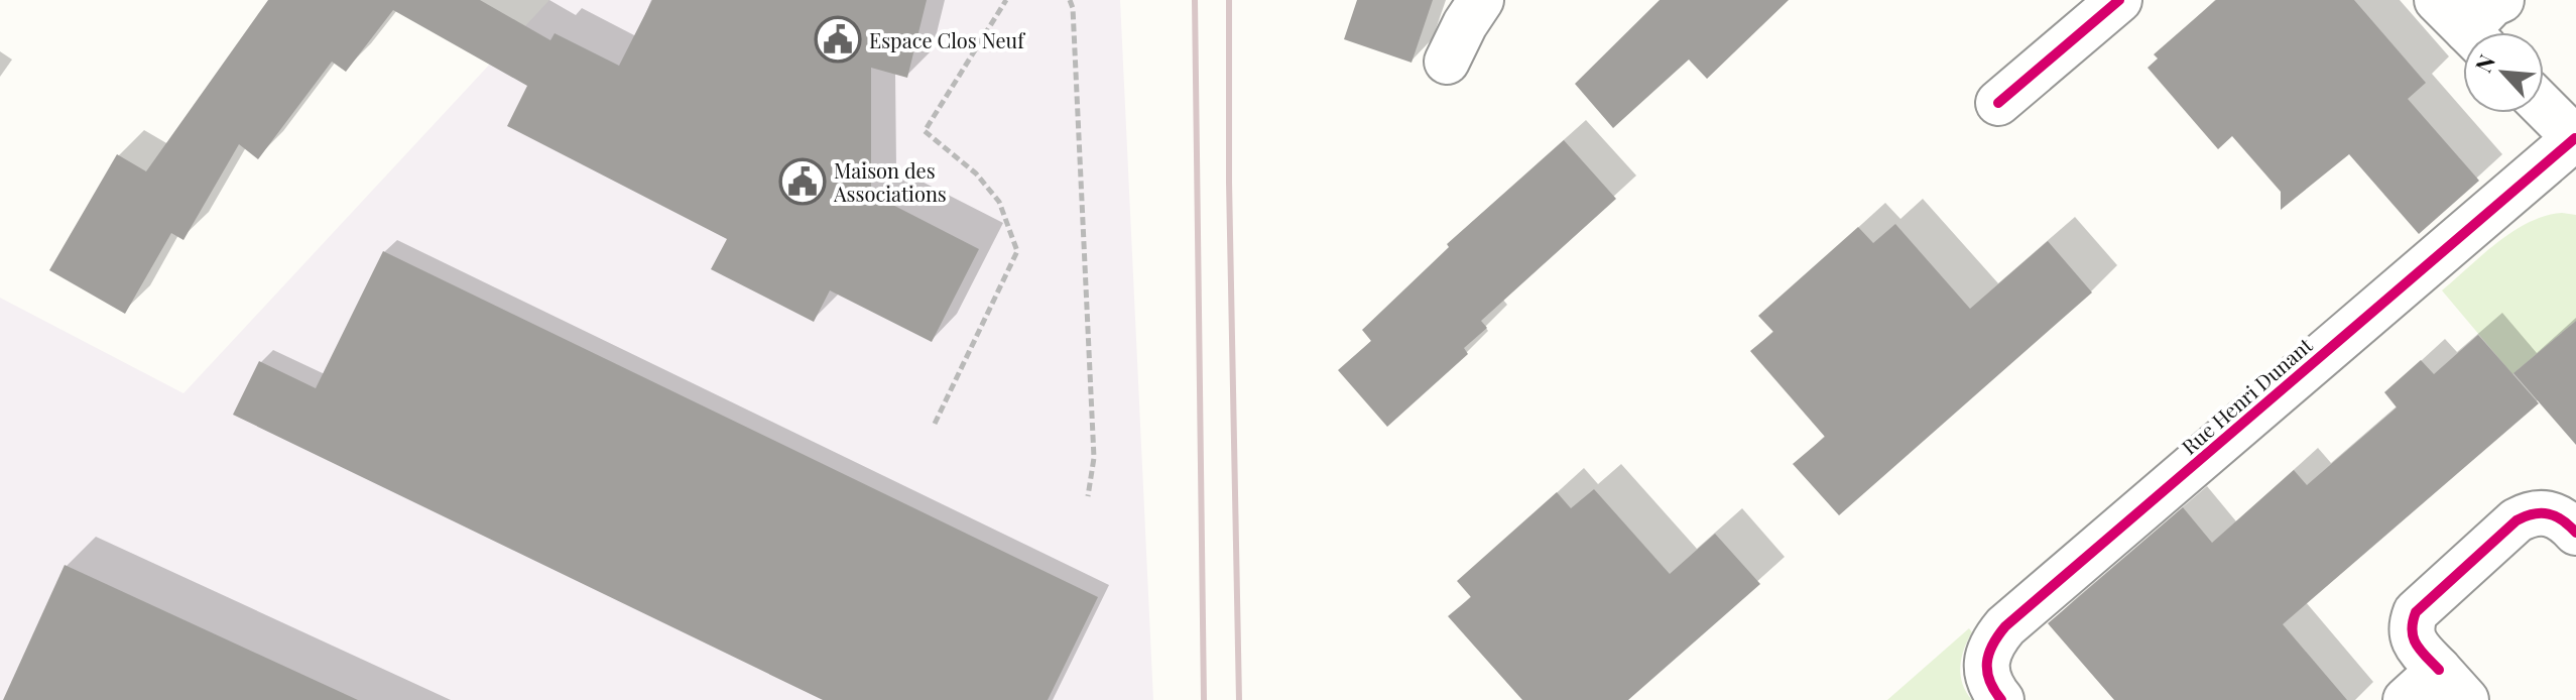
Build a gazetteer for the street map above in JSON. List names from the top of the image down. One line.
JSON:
{"streets":{"street":["Rue Henri Dunant"]},"places":{"public building":["Espace Clos Neuf","Maison des Associations"]},"north":"top left"}
